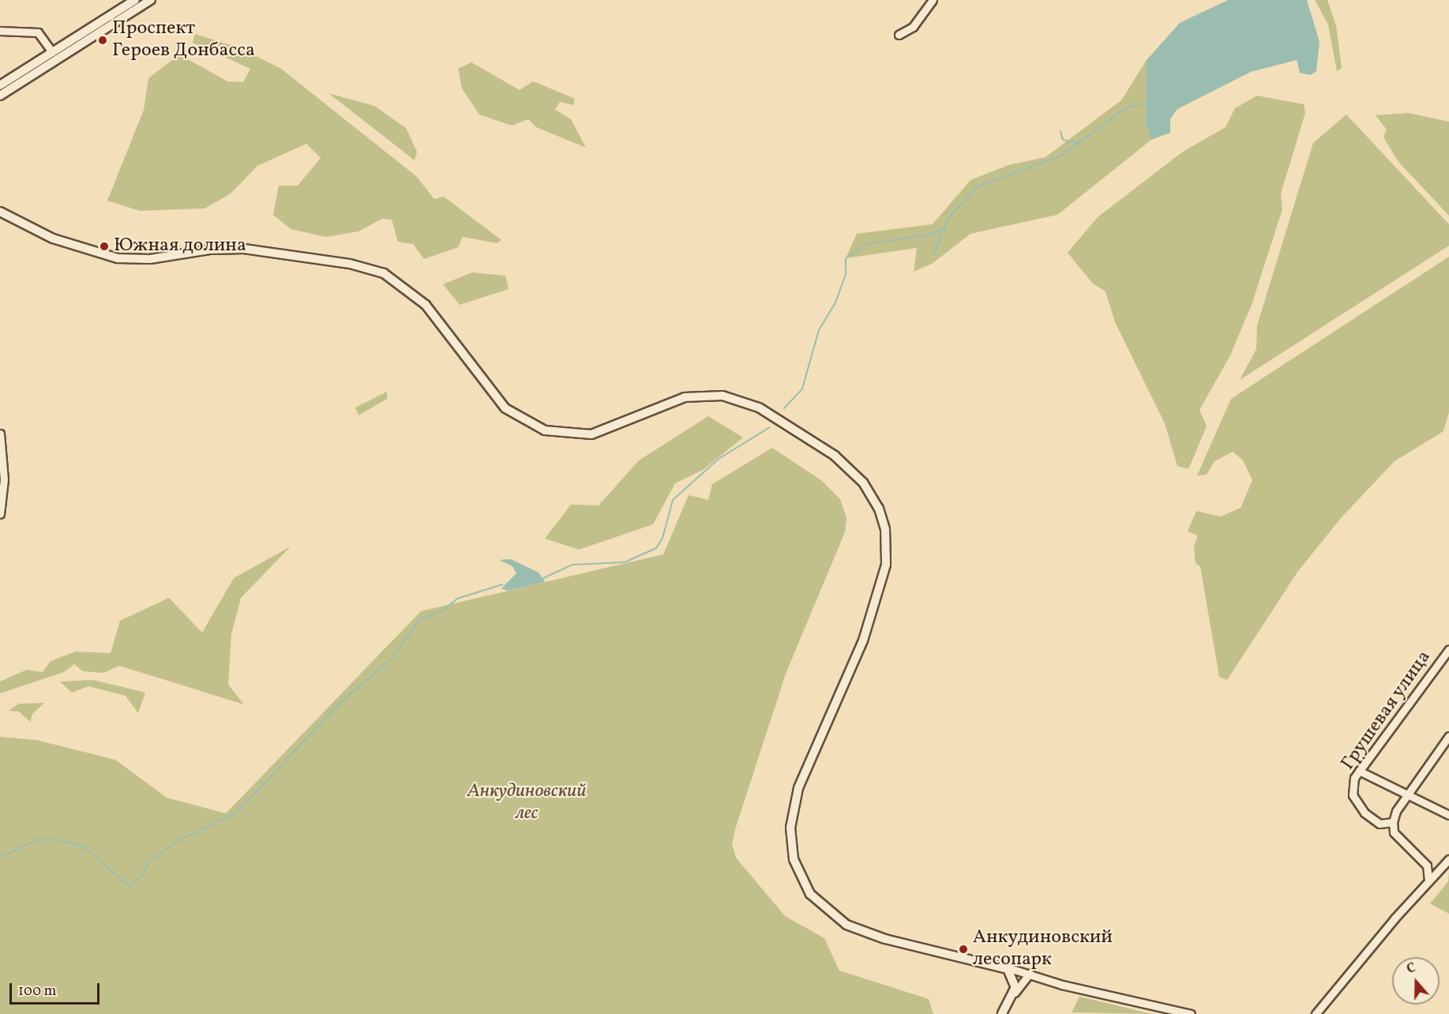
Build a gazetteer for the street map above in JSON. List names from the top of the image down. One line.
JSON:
{"streets":{"street":["Грушевая улица"]},"parks":["Анкудиновский лес"],"places":["Проспект Героев Донбасса","Южная долина","Анкудиновский лесопарк"],"scale_bar":"100 m","north":"top"}
